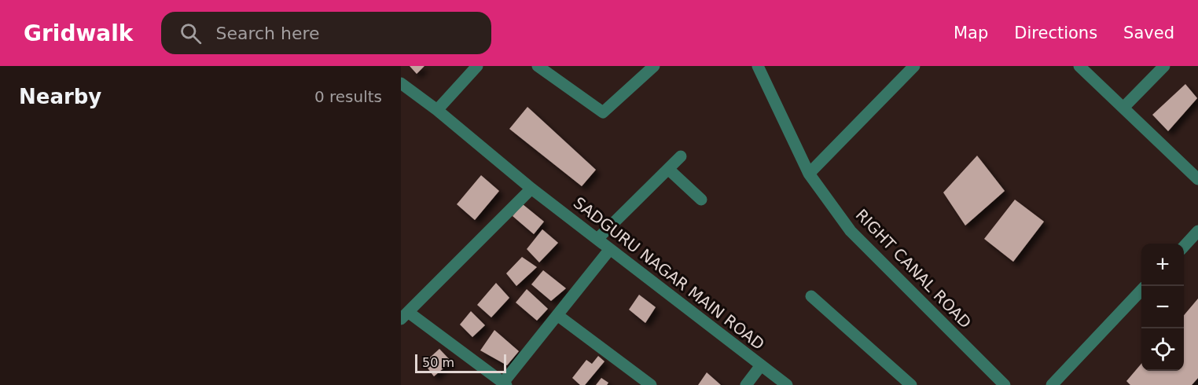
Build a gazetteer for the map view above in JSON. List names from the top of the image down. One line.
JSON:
{"streets":{"street":["RIGHT CANAL ROAD","SADGURU NAGAR MAIN ROAD"]},"scale_bar":"50 m","page":{"header":"Gridwalk","search":"Search here","nav":["Map","Directions","Saved"],"heading":["Nearby","0 results"],"map_buttons":["+","−"],"scale":"50 m"}}
